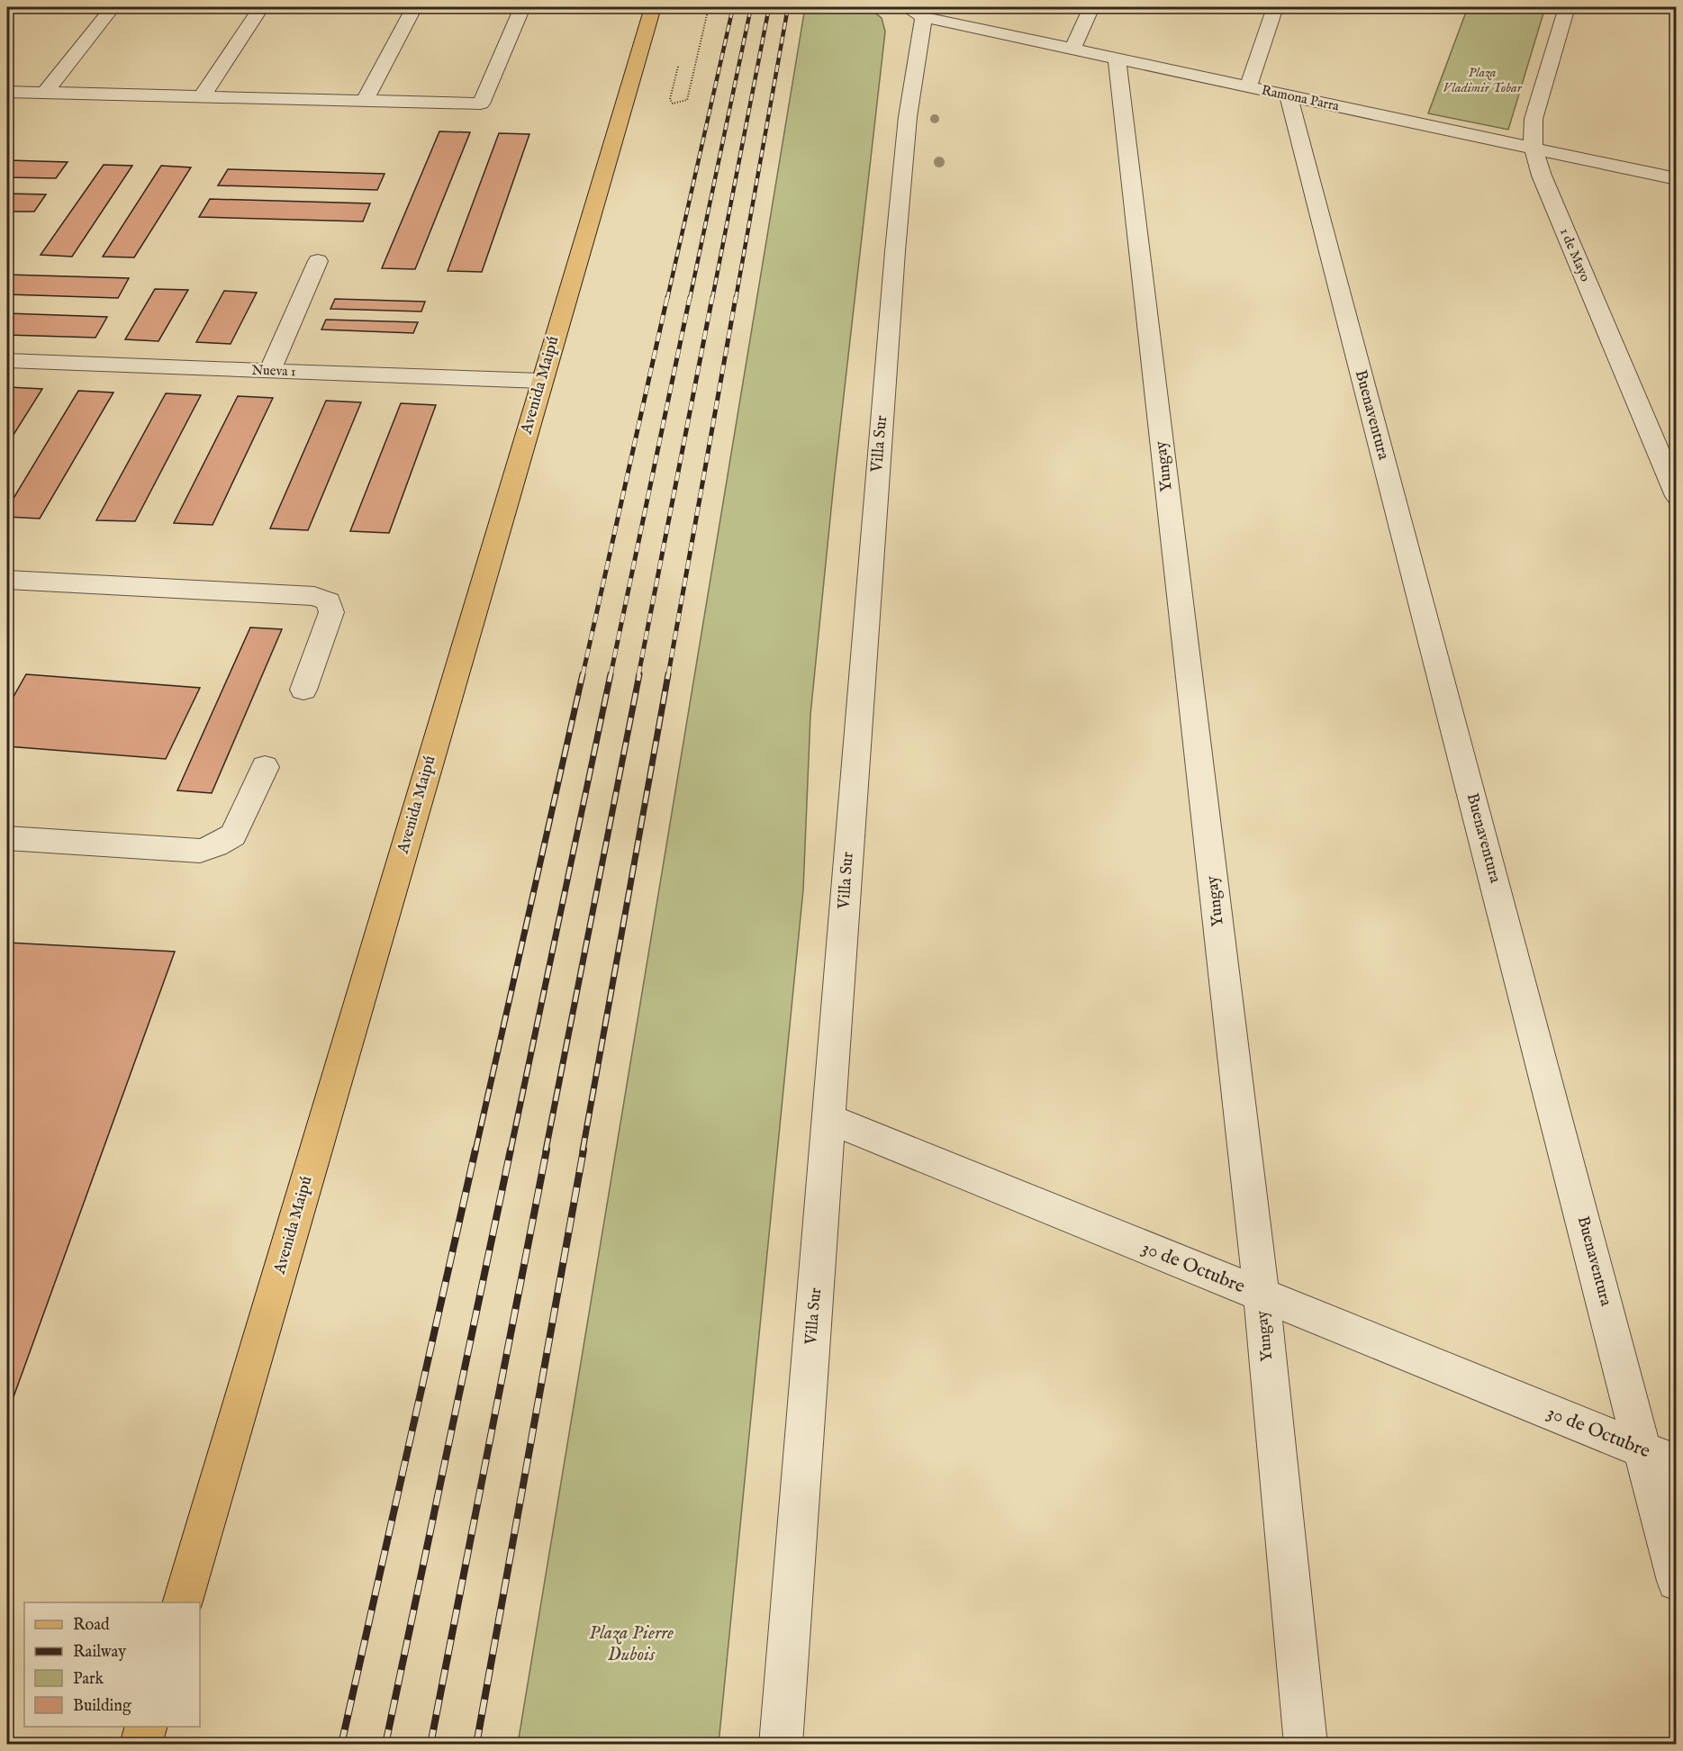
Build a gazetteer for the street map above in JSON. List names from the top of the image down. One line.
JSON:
{"streets":{"main road":["Avenida Maipú"],"street":["Ramona Parra","1 de Mayo","Nueva 1","Buenaventura","Villa Sur","Yungay","30 de Octubre"]},"crossings":[["Ramona Parra","1 de Mayo"],["Ramona Parra","Buenaventura"],["Ramona Parra","Villa Sur"],["Ramona Parra","Yungay"],["Nueva 1","Avenida Maipú"],["Buenaventura","30 de Octubre"],["Villa Sur","30 de Octubre"],["Yungay","30 de Octubre"]],"parks":["Plaza Vladimir Tobar","Plaza Pierre Dubois"],"legend":["Road","Railway","Park","Building"]}
